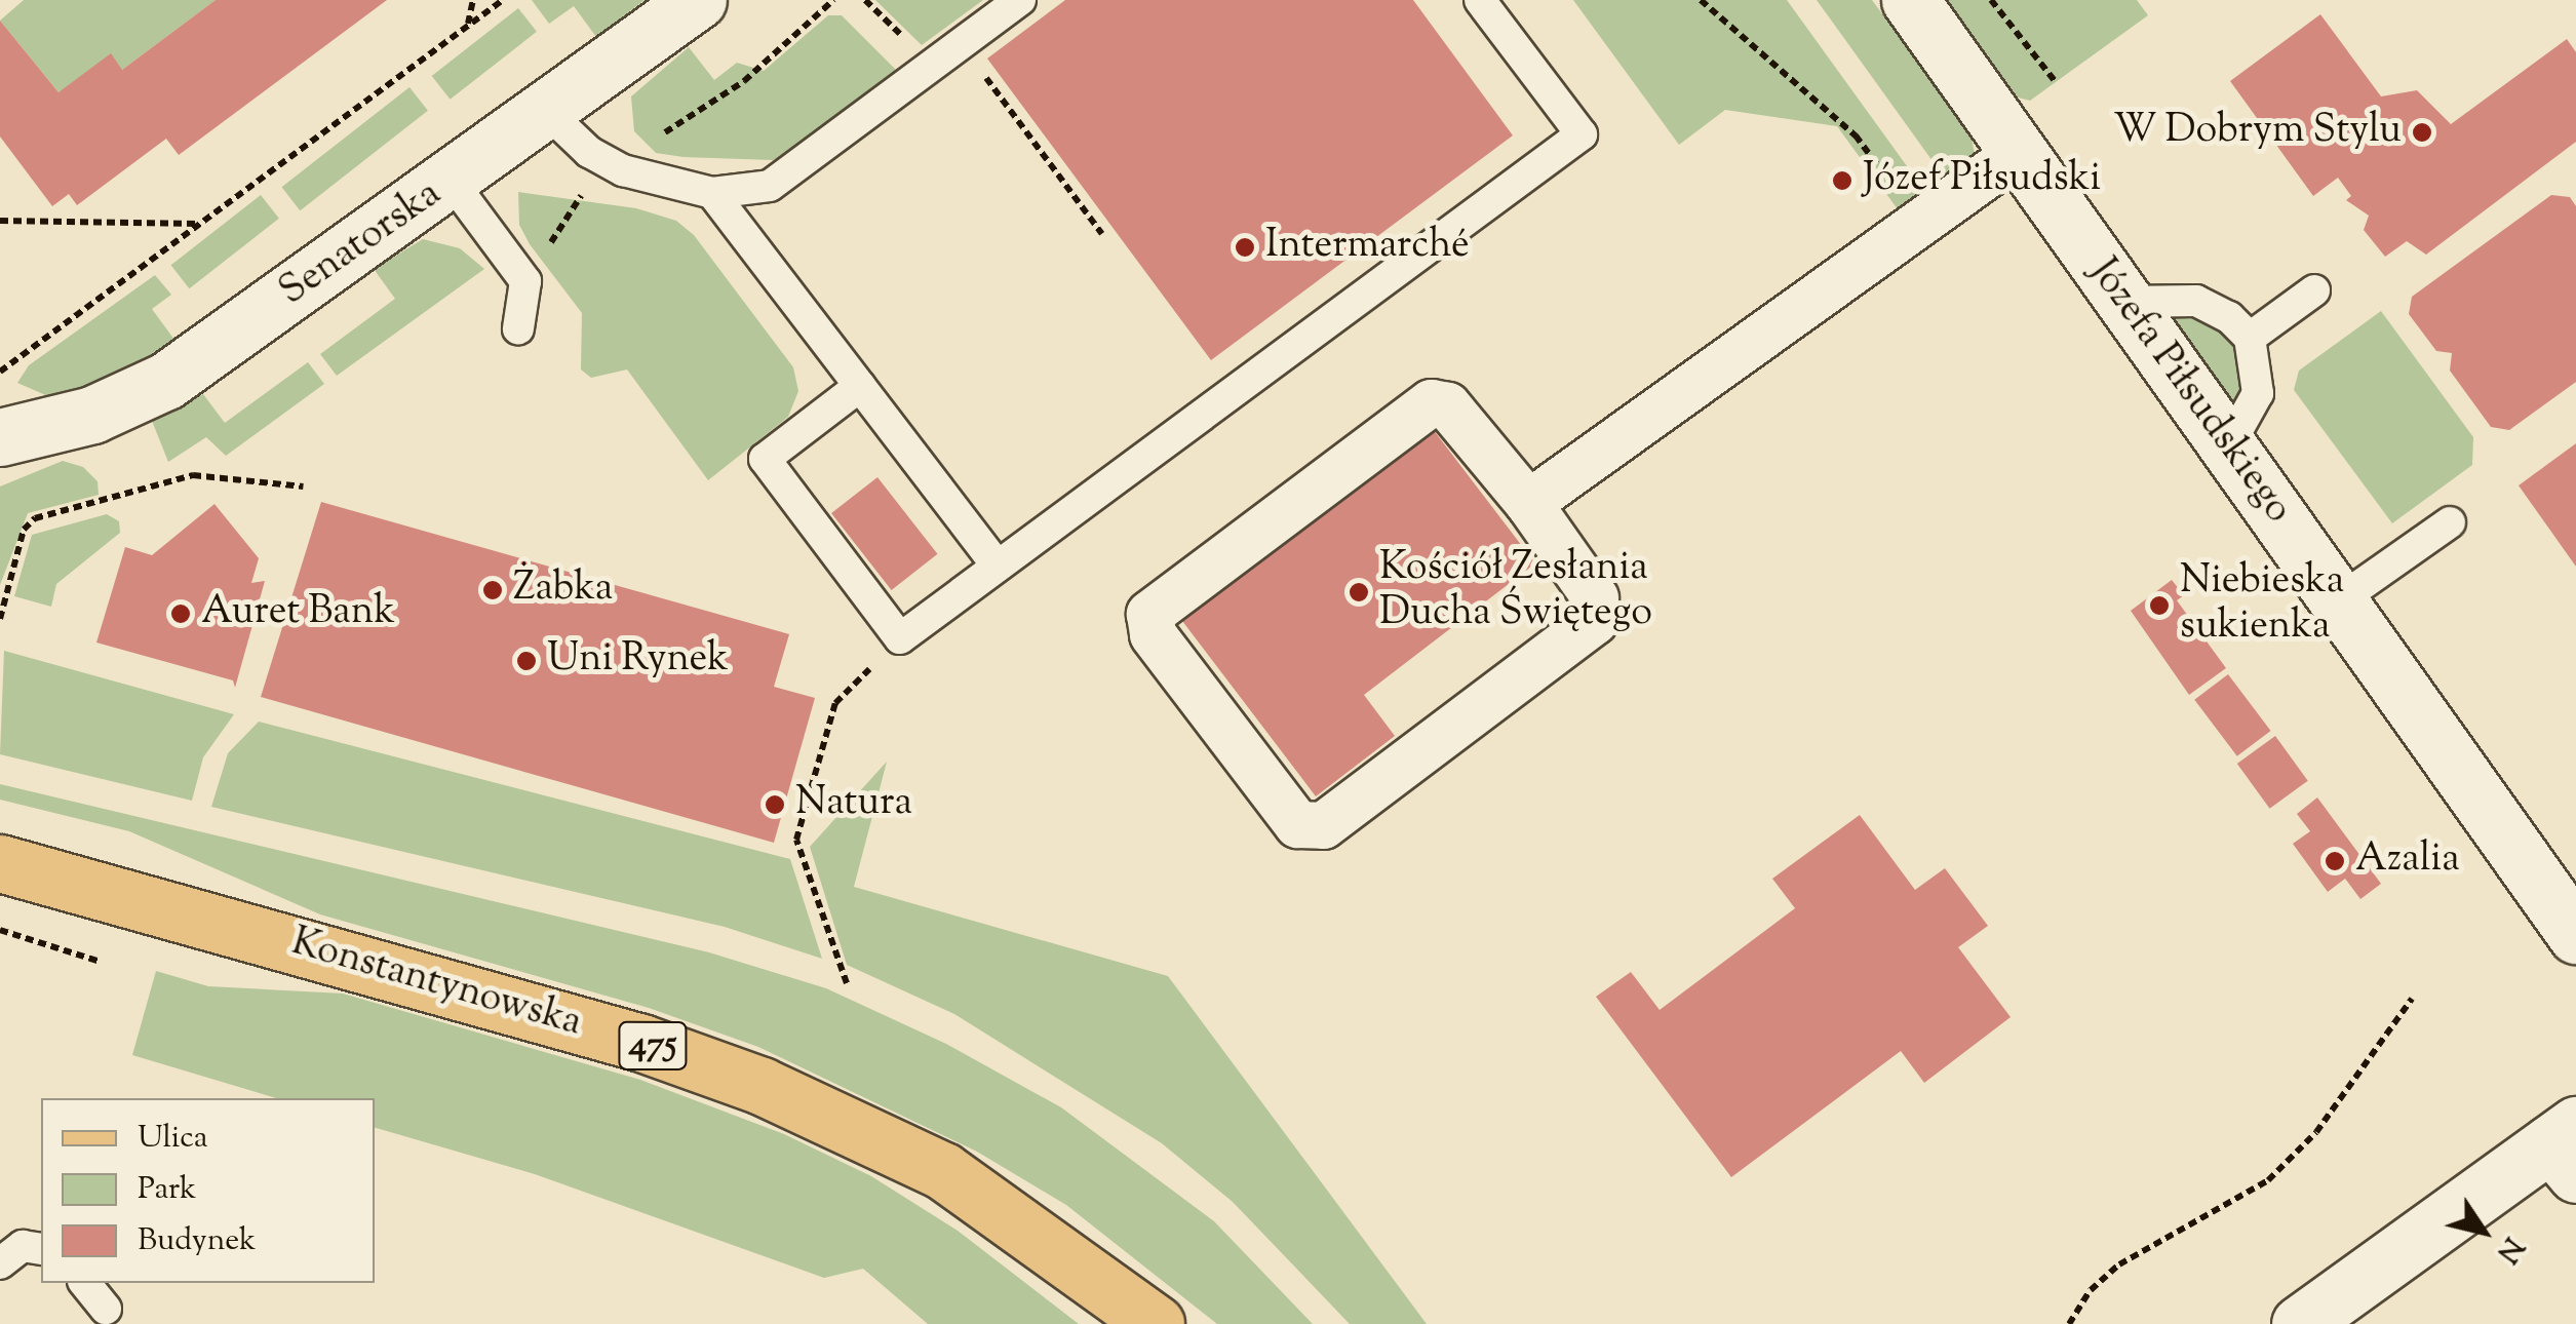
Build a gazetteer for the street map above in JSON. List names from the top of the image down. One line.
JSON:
{"streets":{"main road":["Konstantynowska","475"],"street":["Senatorska","Józefa Piłsudskiego"]},"places":["W Dobrym Stylu","Józef Piłsudski","Intermarché","Żabka","Kościół Zesłania Ducha Świętego","Niebieska sukienka","Auret Bank","Uni Rynek","Natura","Azalia"],"legend":["Ulica","Park","Budynek"],"north":"bottom right"}
